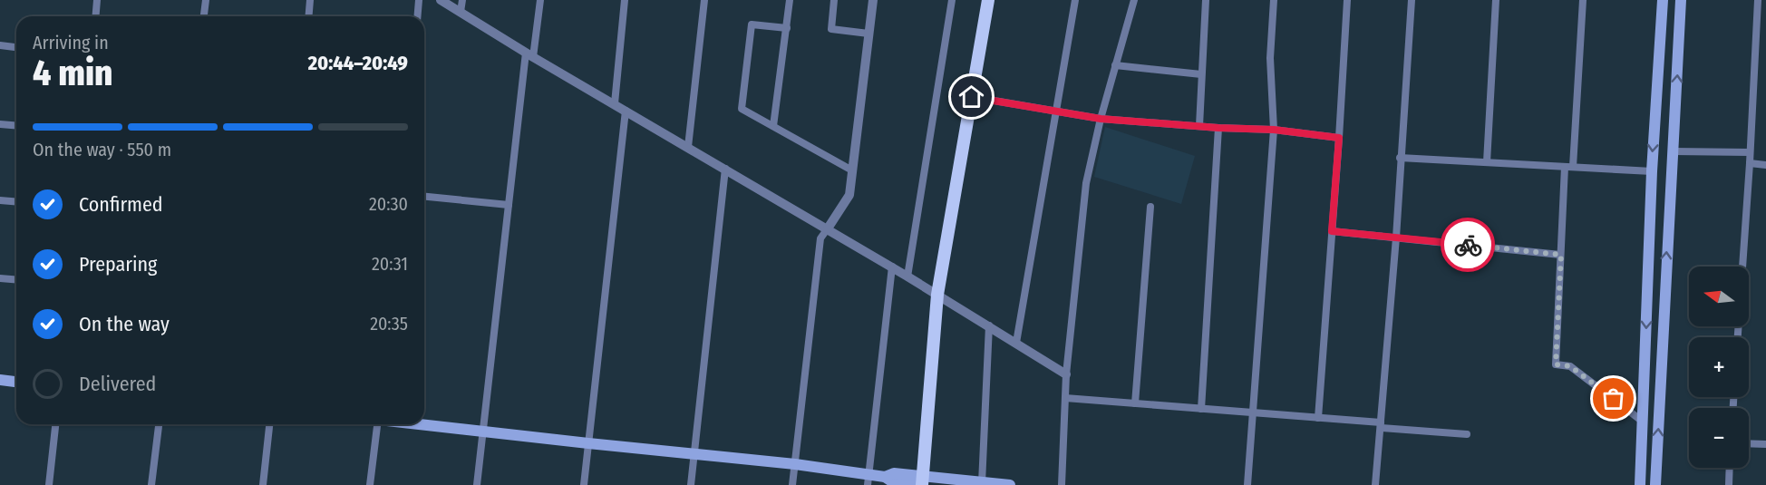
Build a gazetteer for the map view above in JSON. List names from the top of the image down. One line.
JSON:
{"north":"left","page":{"heading":["4 min","Arriving in","20:44–20:49"],"bar":"On the way · 550 m","list":[["Confirmed","20:30"],["Preparing","20:31"],["On the way","20:35"],"Delivered"],"map_buttons":["+","−"]}}
